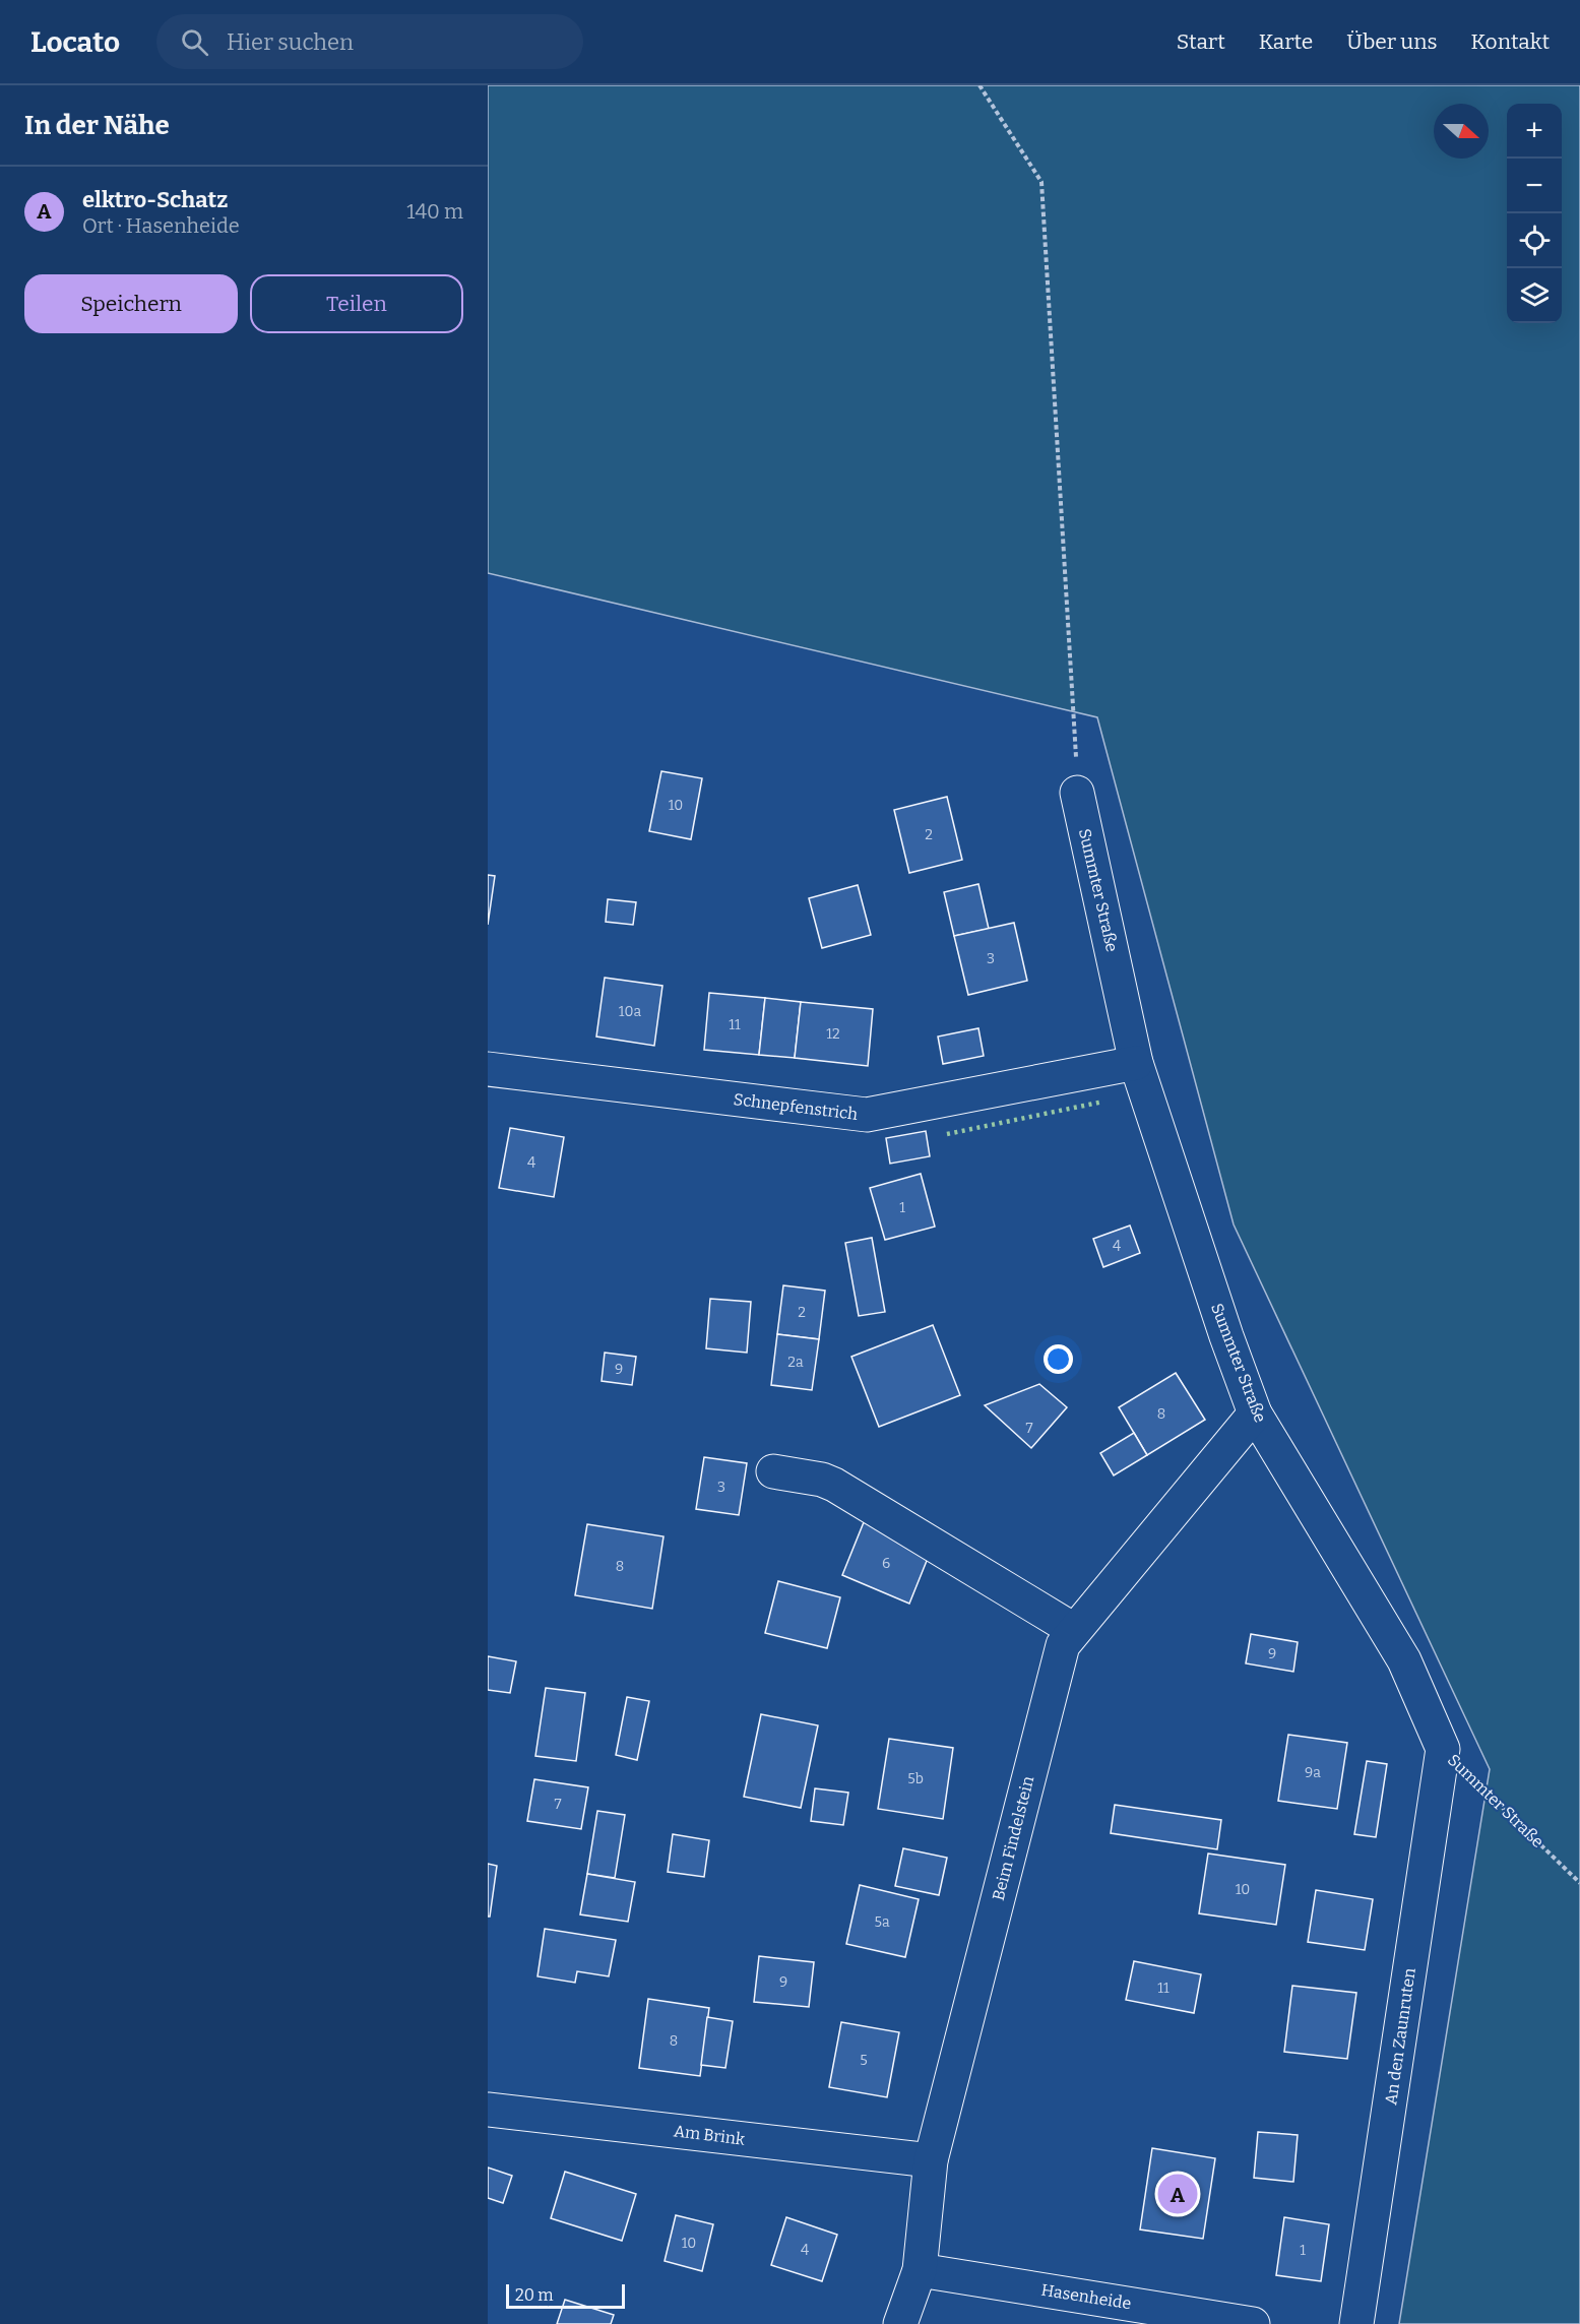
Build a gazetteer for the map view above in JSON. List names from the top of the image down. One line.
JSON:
{"streets":{"street":["Summter Straße","Schnepfenstrich","Beim Findelstein","An den Zaunruten","Am Brink","Hasenheide"]},"crossings":[["Summter Straße","Schnepfenstrich"],["Summter Straße","Beim Findelstein"],["Summter Straße","An den Zaunruten"],["Beim Findelstein","Am Brink"],["Beim Findelstein","Hasenheide"]],"house_numbers":["10","2","3","10a","11","12","4","1","4","2","2a","9","8","7","3","6","8","9","9a","5b","7","10","5a","9","11","8","5","10","4","1"],"scale_bar":"20 m","north":"right","page":{"header":"Locato","search":"Hier suchen","nav":["Start","Karte","Über uns","Kontakt"],"heading":"In der Nähe","map_buttons":["+","−"],"list":[{"mark":"A","name":"elktro-Schatz","note":"Ort · Hasenheide","value":"140 m"}],"buttons":["Speichern","Teilen"],"pins":"A","scale":"20 m"}}
